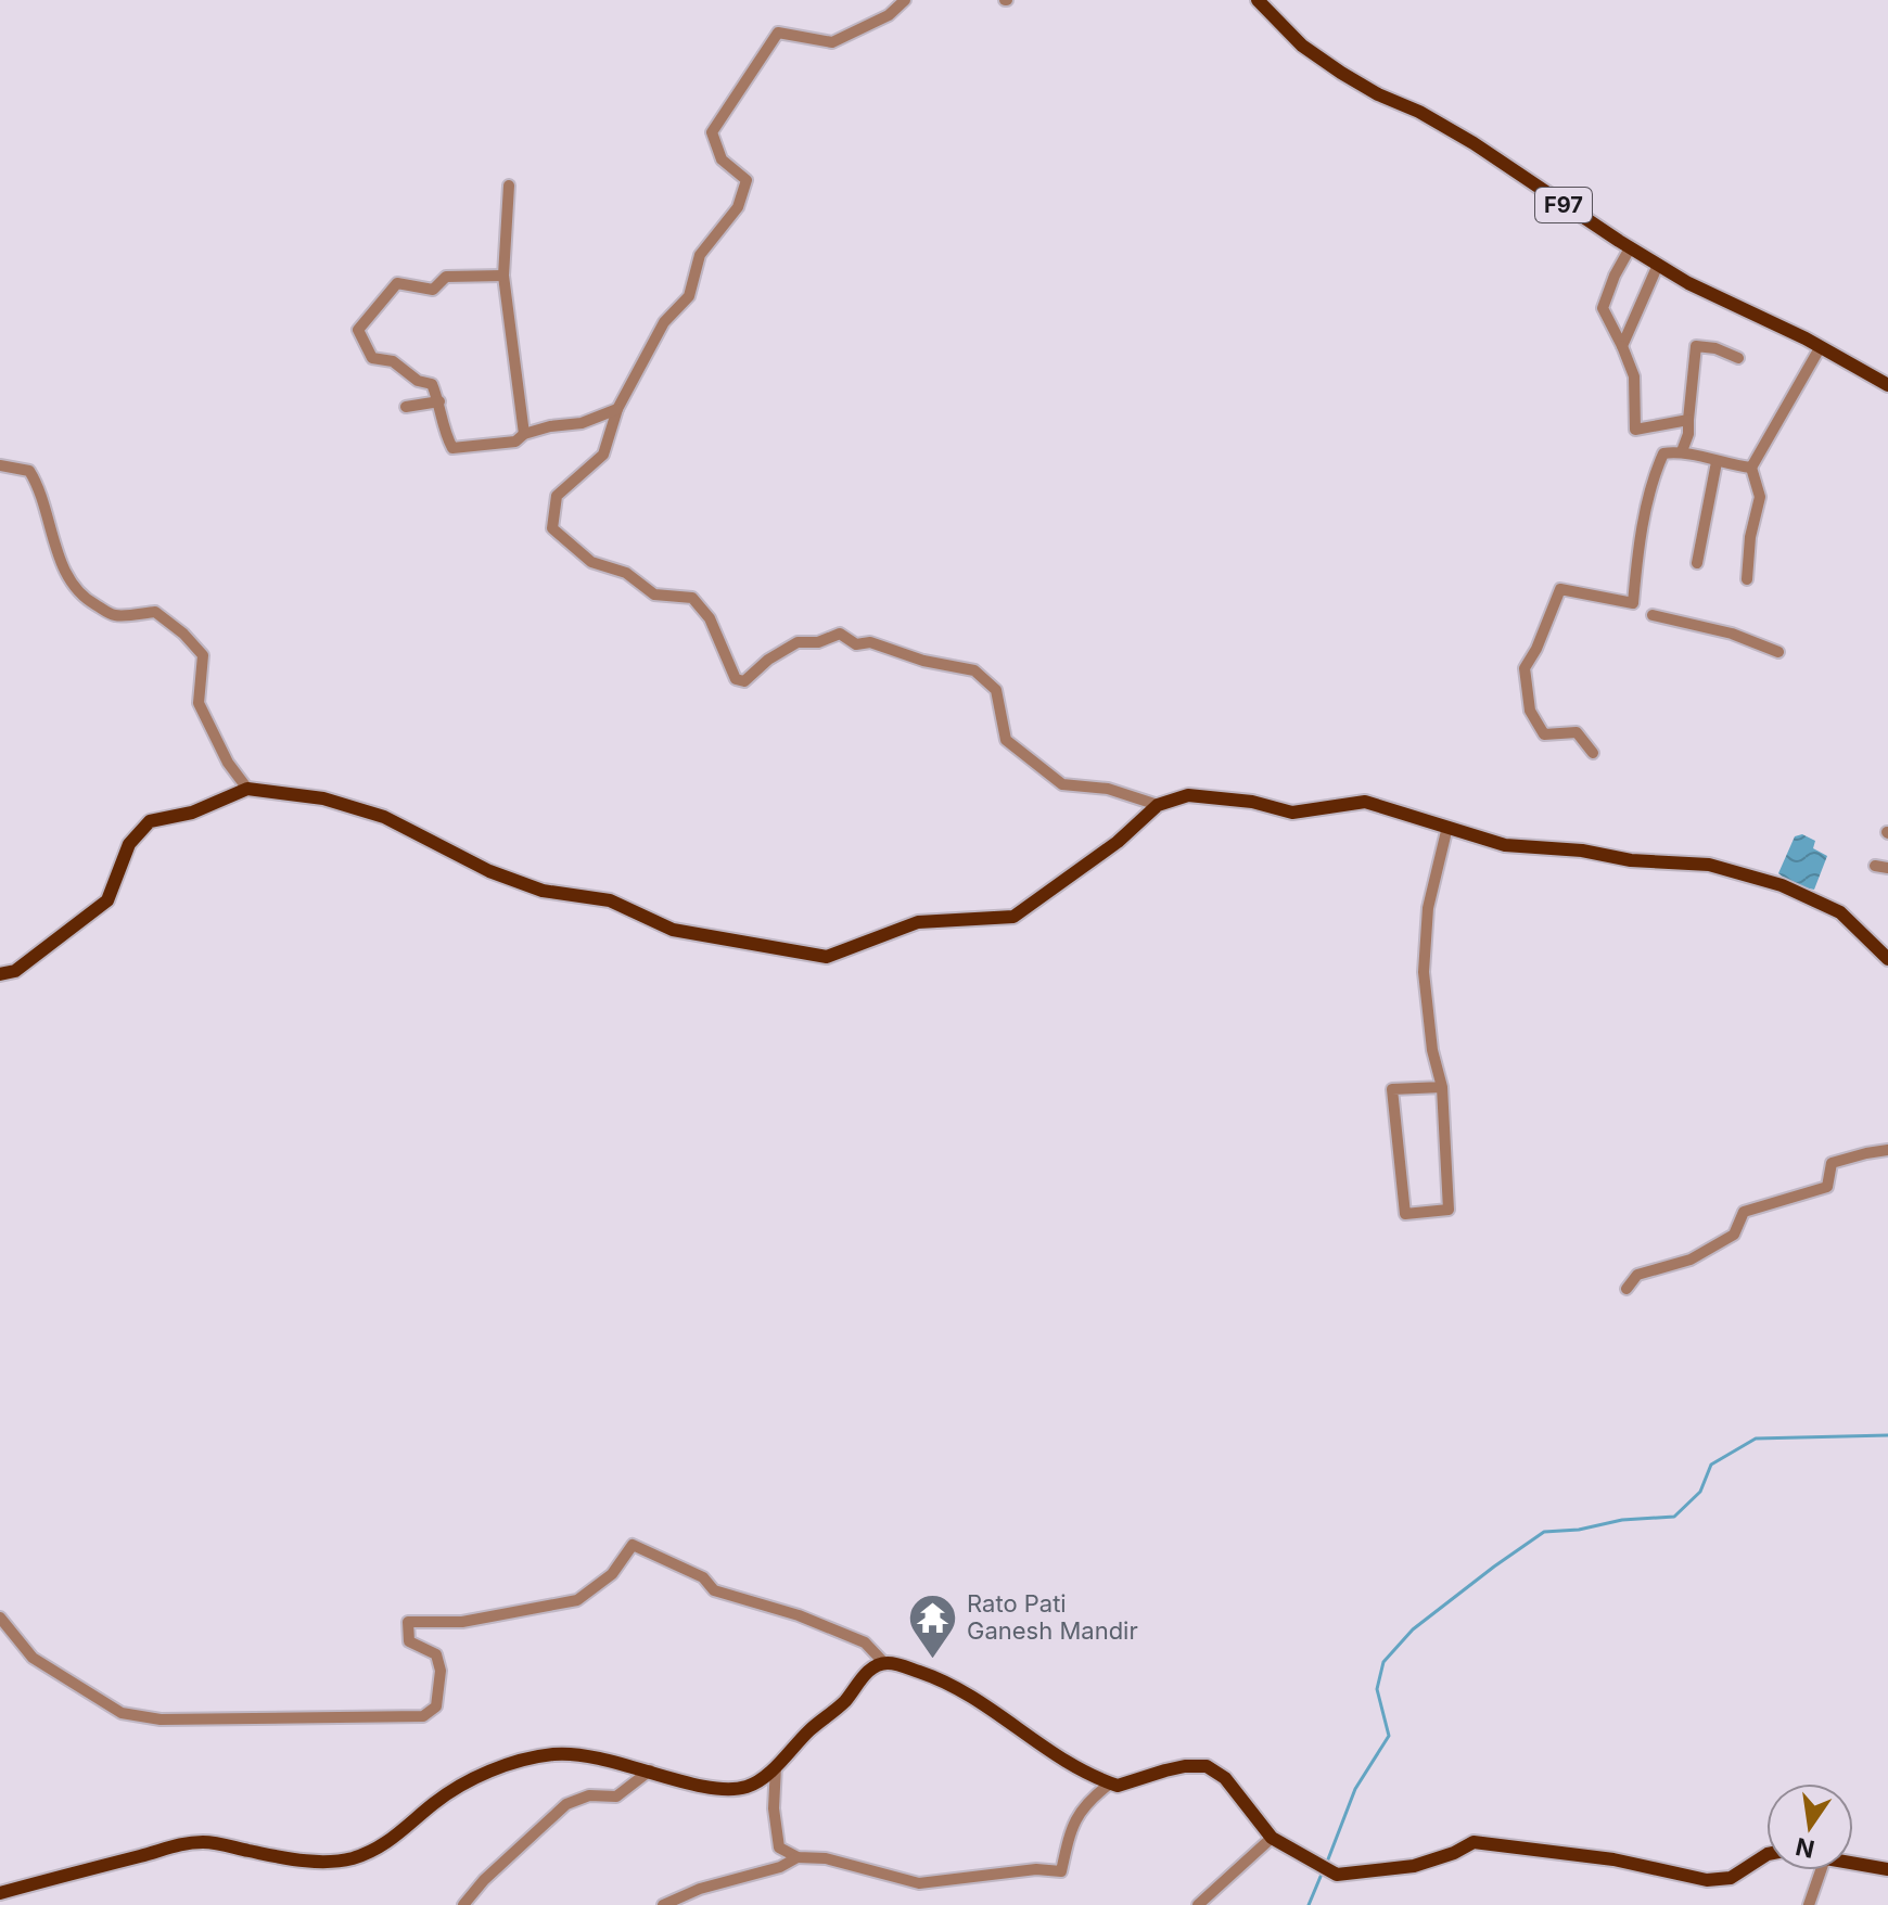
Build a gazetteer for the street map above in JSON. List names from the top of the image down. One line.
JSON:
{"streets":{"main road":["F97"]},"places":{"temple":["Rato Pati Ganesh Mandir"]},"north":"bottom"}
